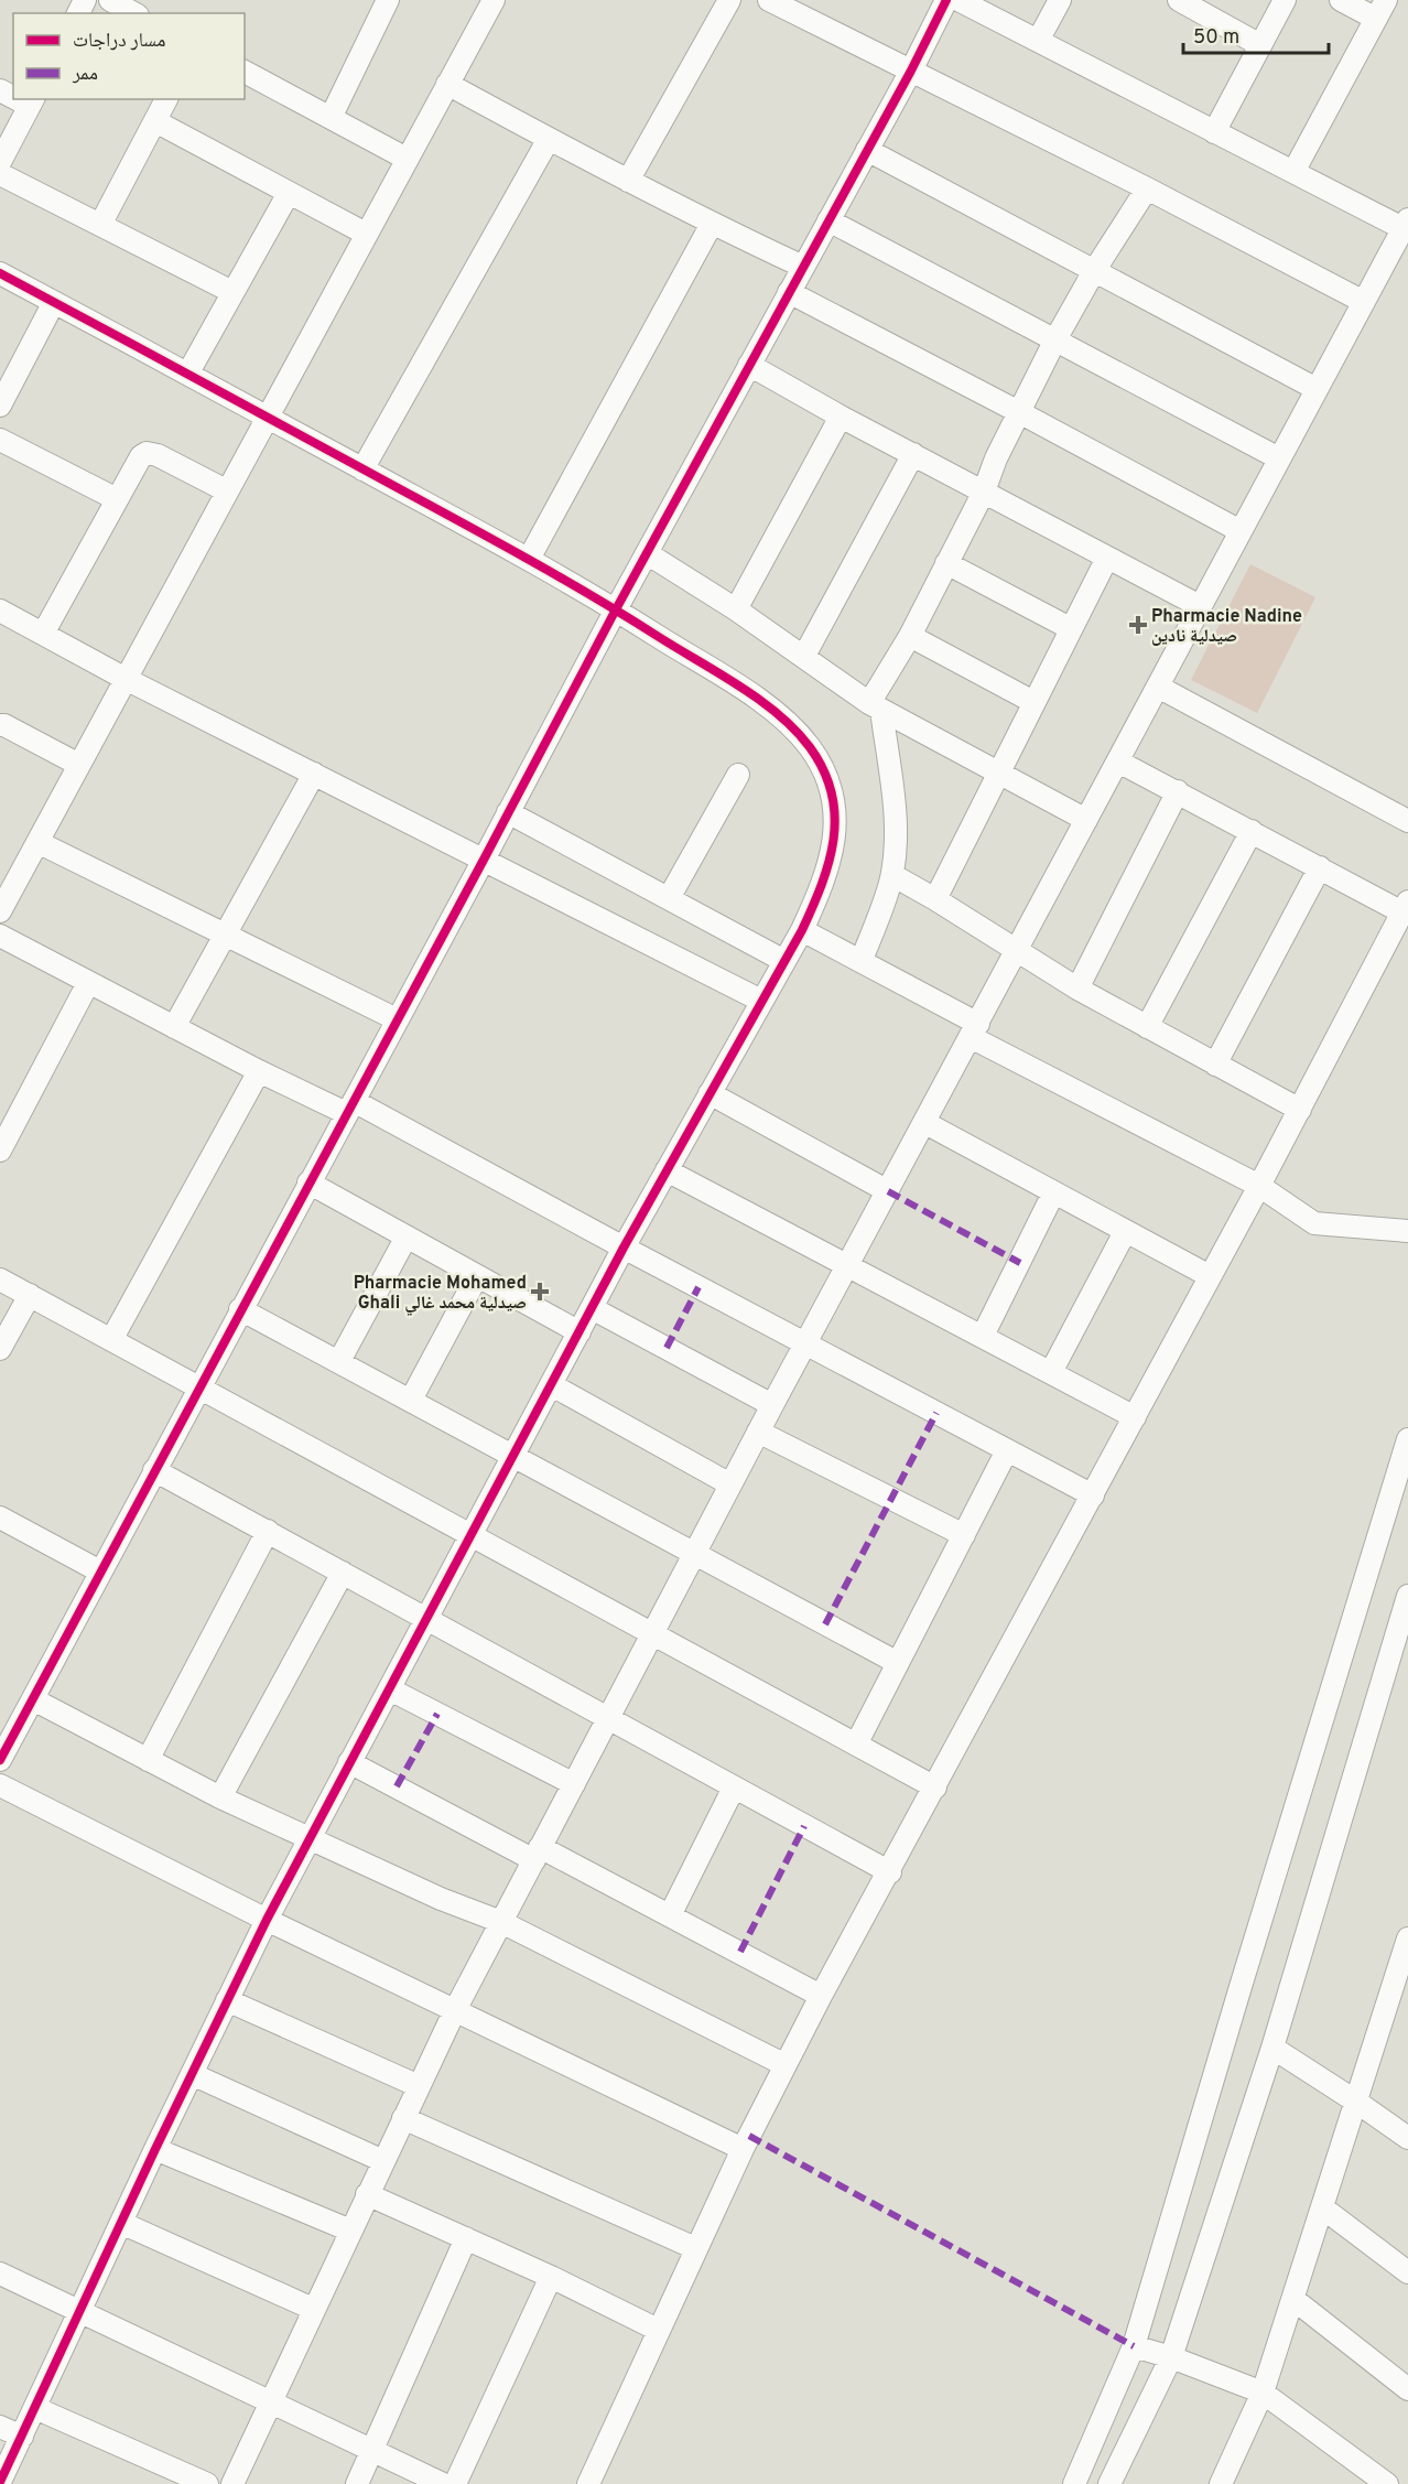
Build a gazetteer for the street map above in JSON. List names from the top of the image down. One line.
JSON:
{"places":{"health":["Pharmacie Nadine صيدلية نادين","Pharmacie Mohamed Ghali صيدلية محمد غالي"]},"legend":["مسار دراجات","ممر"],"scale_bar":"50 m"}
